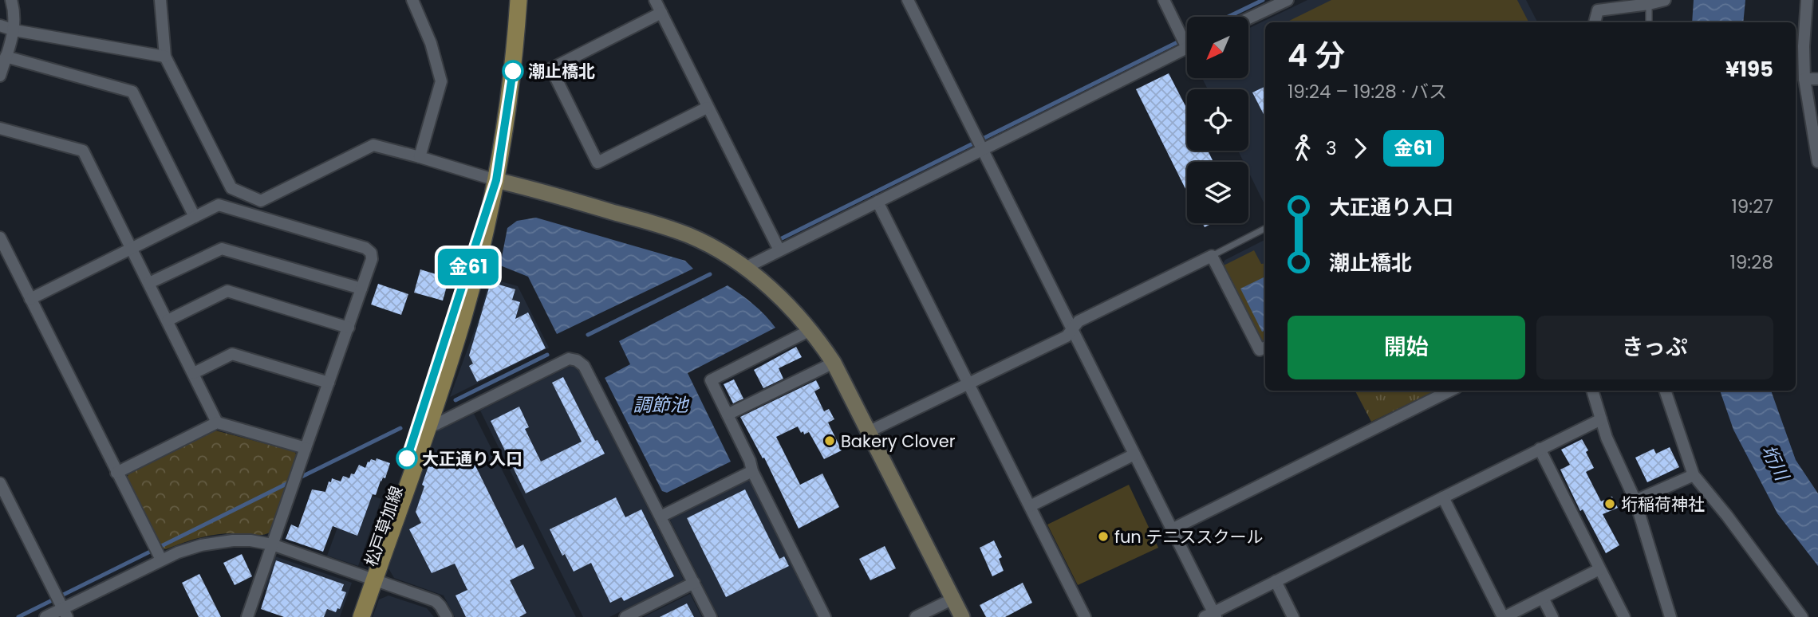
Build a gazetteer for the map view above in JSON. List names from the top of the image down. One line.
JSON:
{"streets":{"main road":["松戸草加線"]},"water":["調節池","垳川"],"places":["潮止橋北","Bakery Clover","大正通り入口","垳稲荷神社","fun テニススクール"],"lines":["bus line 金61"],"north":"bottom left","page":{"on_map":"金61","heading":["4 分","19:24 – 19:28 · バス","¥195"],"legs":["3","金61"],"list":[{"name":"大正通り入口","value":"19:27"},{"name":"潮止橋北","value":"19:28"}],"buttons":["開始","きっぷ"]}}
